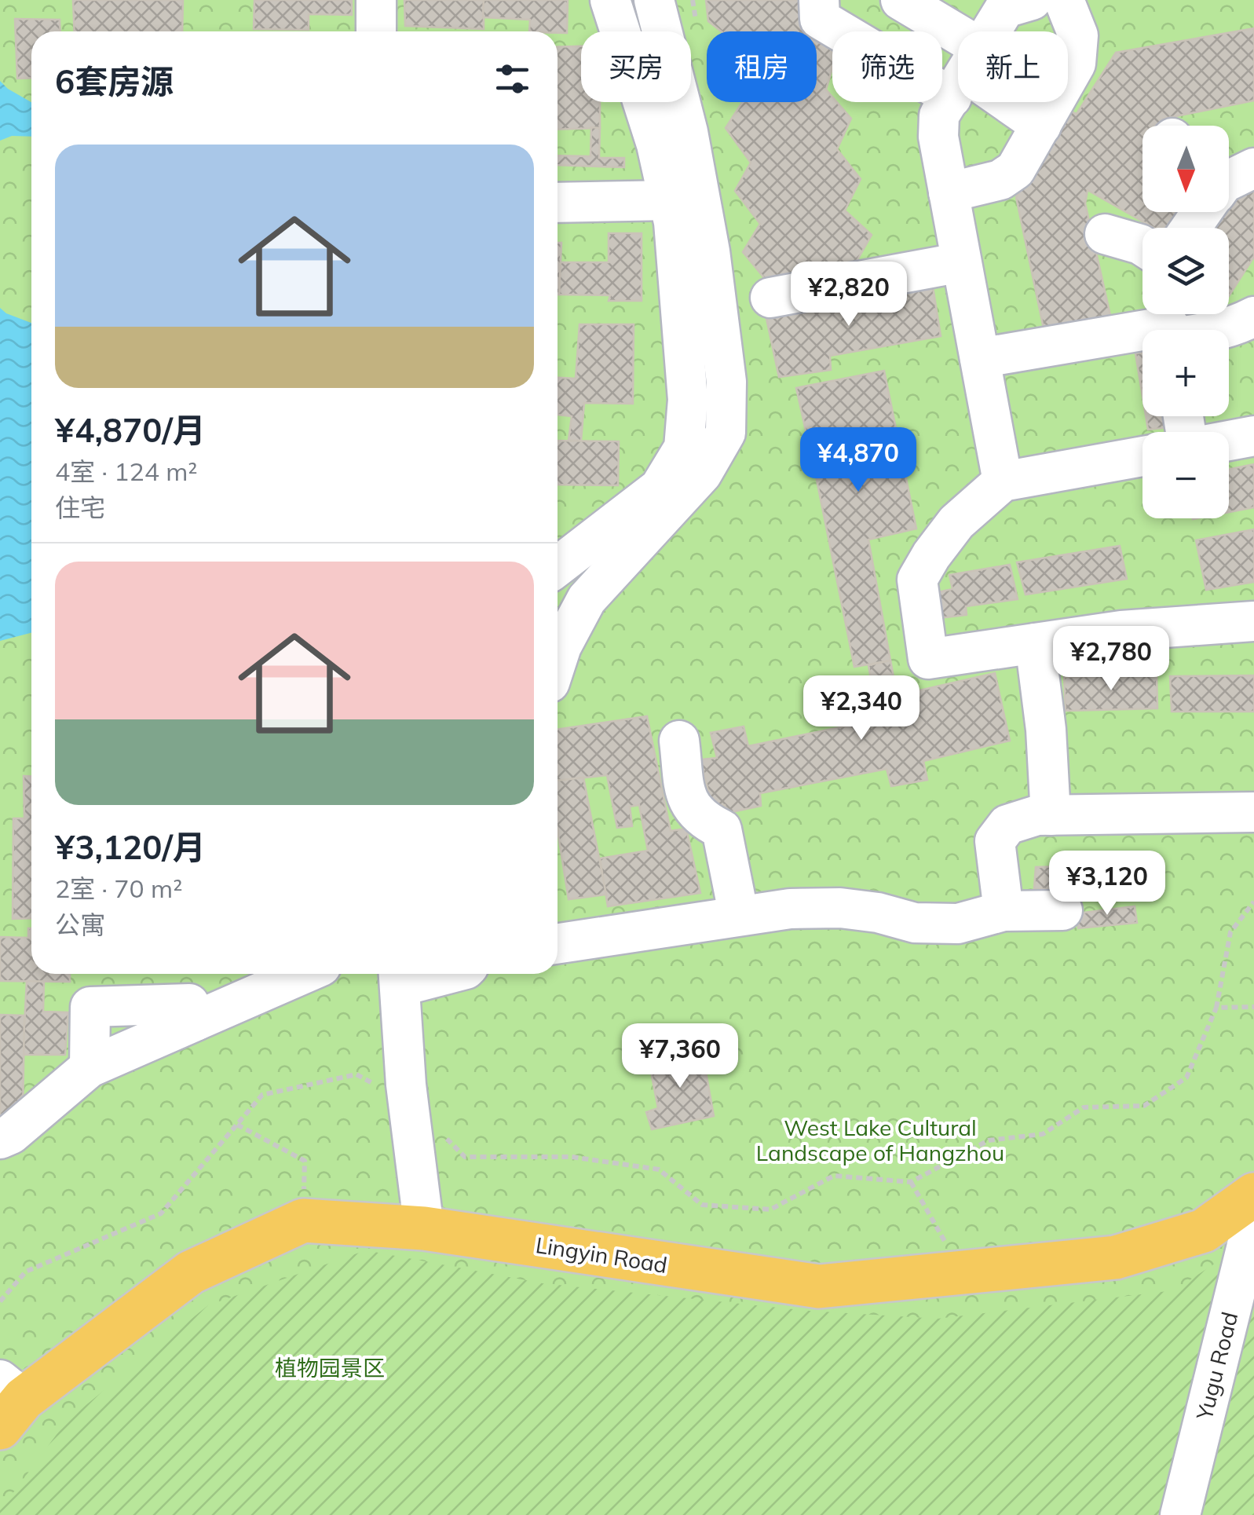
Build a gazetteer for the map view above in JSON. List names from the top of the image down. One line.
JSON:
{"streets":{"main road":["Lingyin Road"],"street":["Yugu Road"]},"parks":["West Lake Cultural Landscape of Hangzhou","植物园景区"],"north":"bottom","page":{"chip":["买房","租房","筛选","新上"],"heading":"6套房源","map_buttons":["+","−"],"list":[{"name":"¥4,870/月","note":"4室 · 124 m² · 住宅"},{"name":"¥3,120/月","note":"2室 · 70 m² · 公寓"}],"price":["¥2,820","¥4,870","¥2,780","¥2,340","¥3,120","¥7,360"]}}
